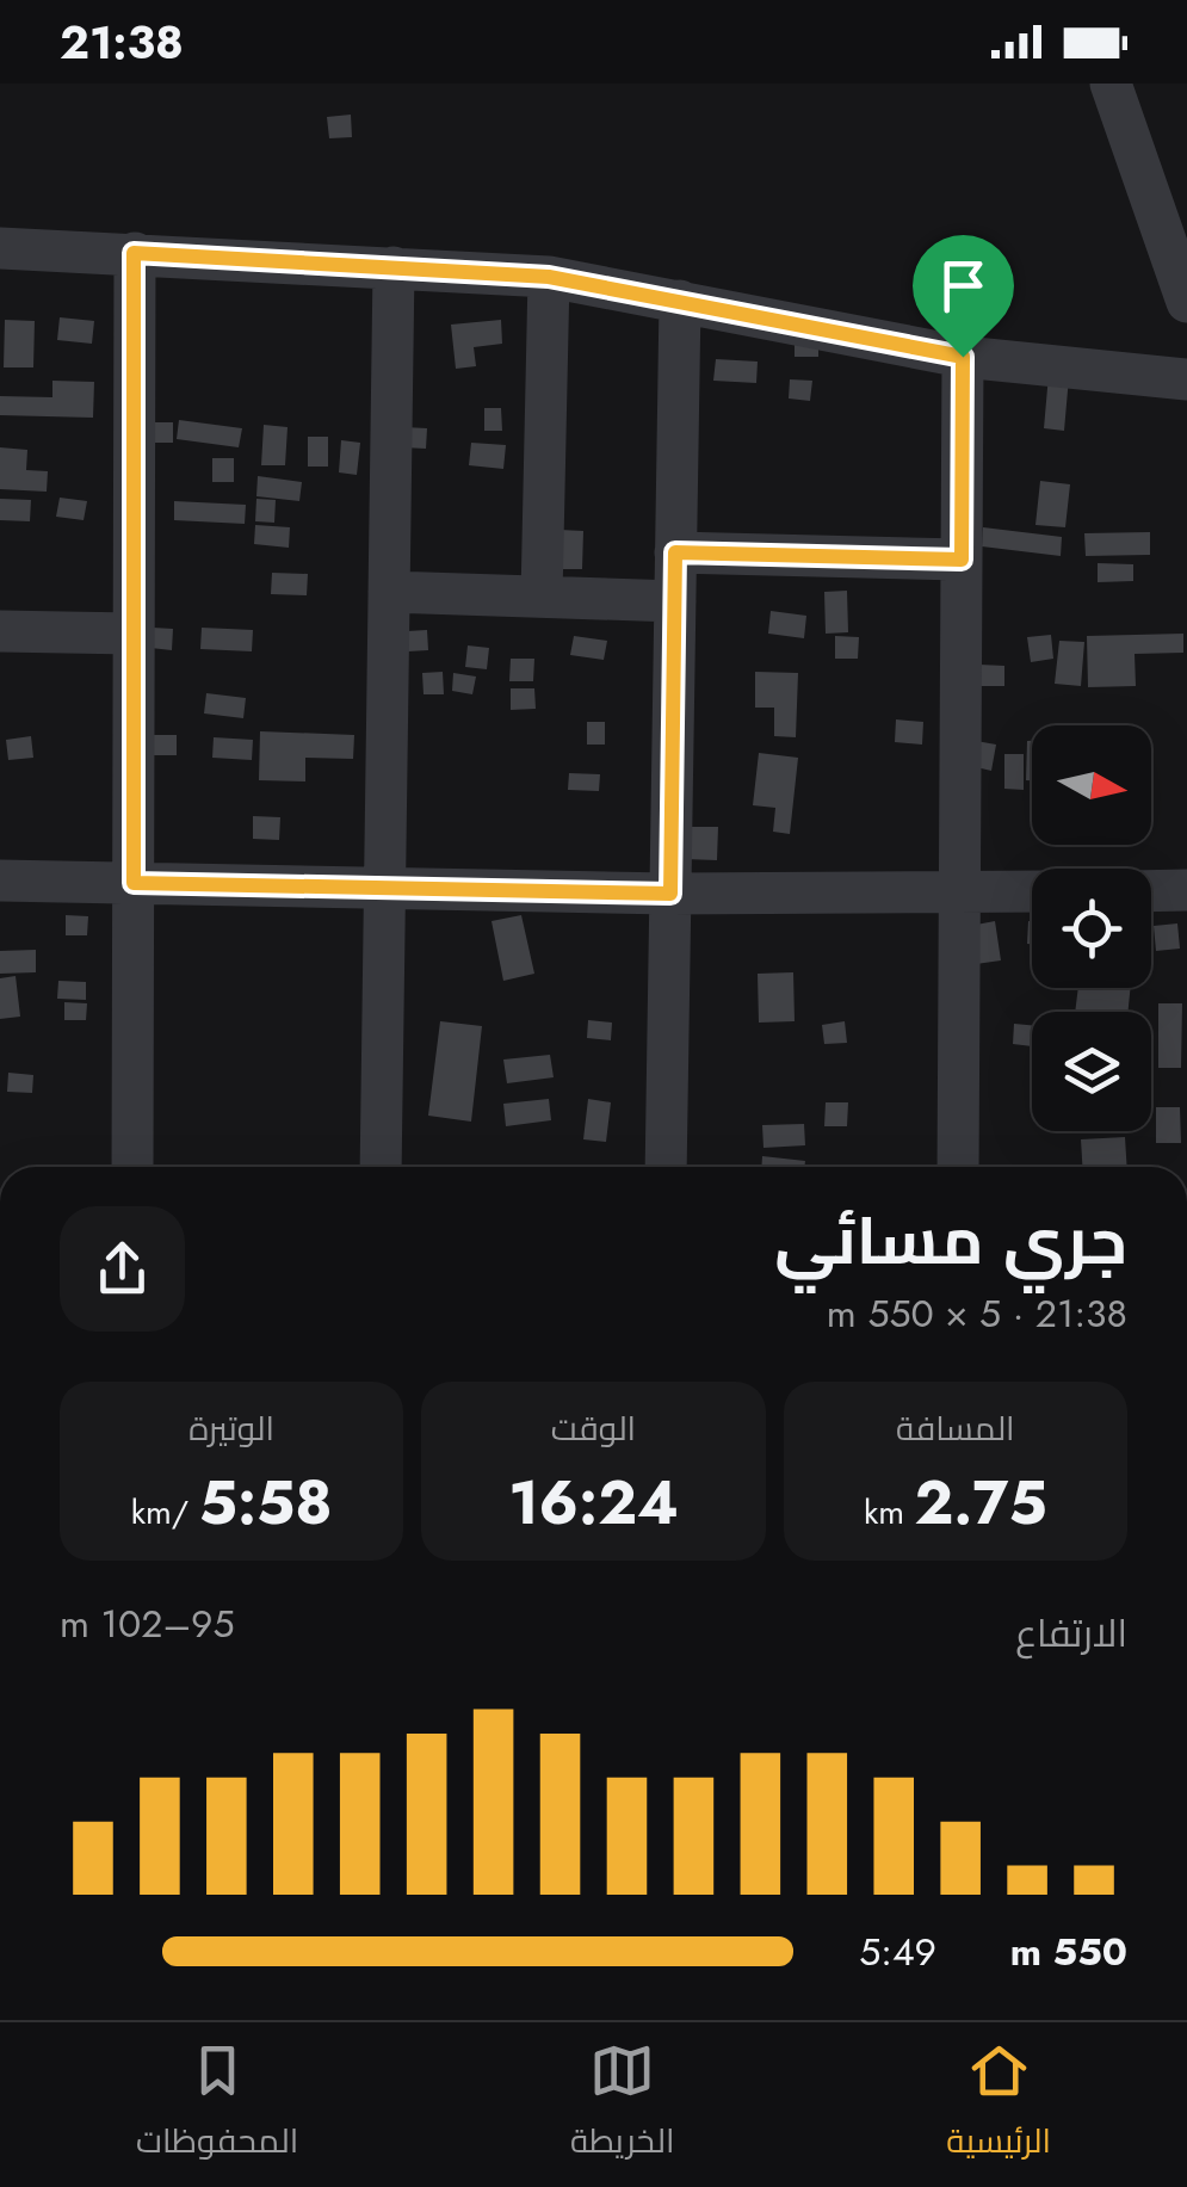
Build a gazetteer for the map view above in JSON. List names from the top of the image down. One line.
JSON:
{"north":"right","page":{"status":"21:38","heading":["جري مسائي","21:38 · 5 × 550 m"],"stats":[["المسافة","2.75 km"],["الوقت","16:24"],["الوتيرة","5:58 /km"]],"chart":["الارتفاع","95–102 m"],"list":[{"name":"550 m","note":"5:49"}],"tabs":["الرئيسية","الخريطة","المحفوظات"]}}
